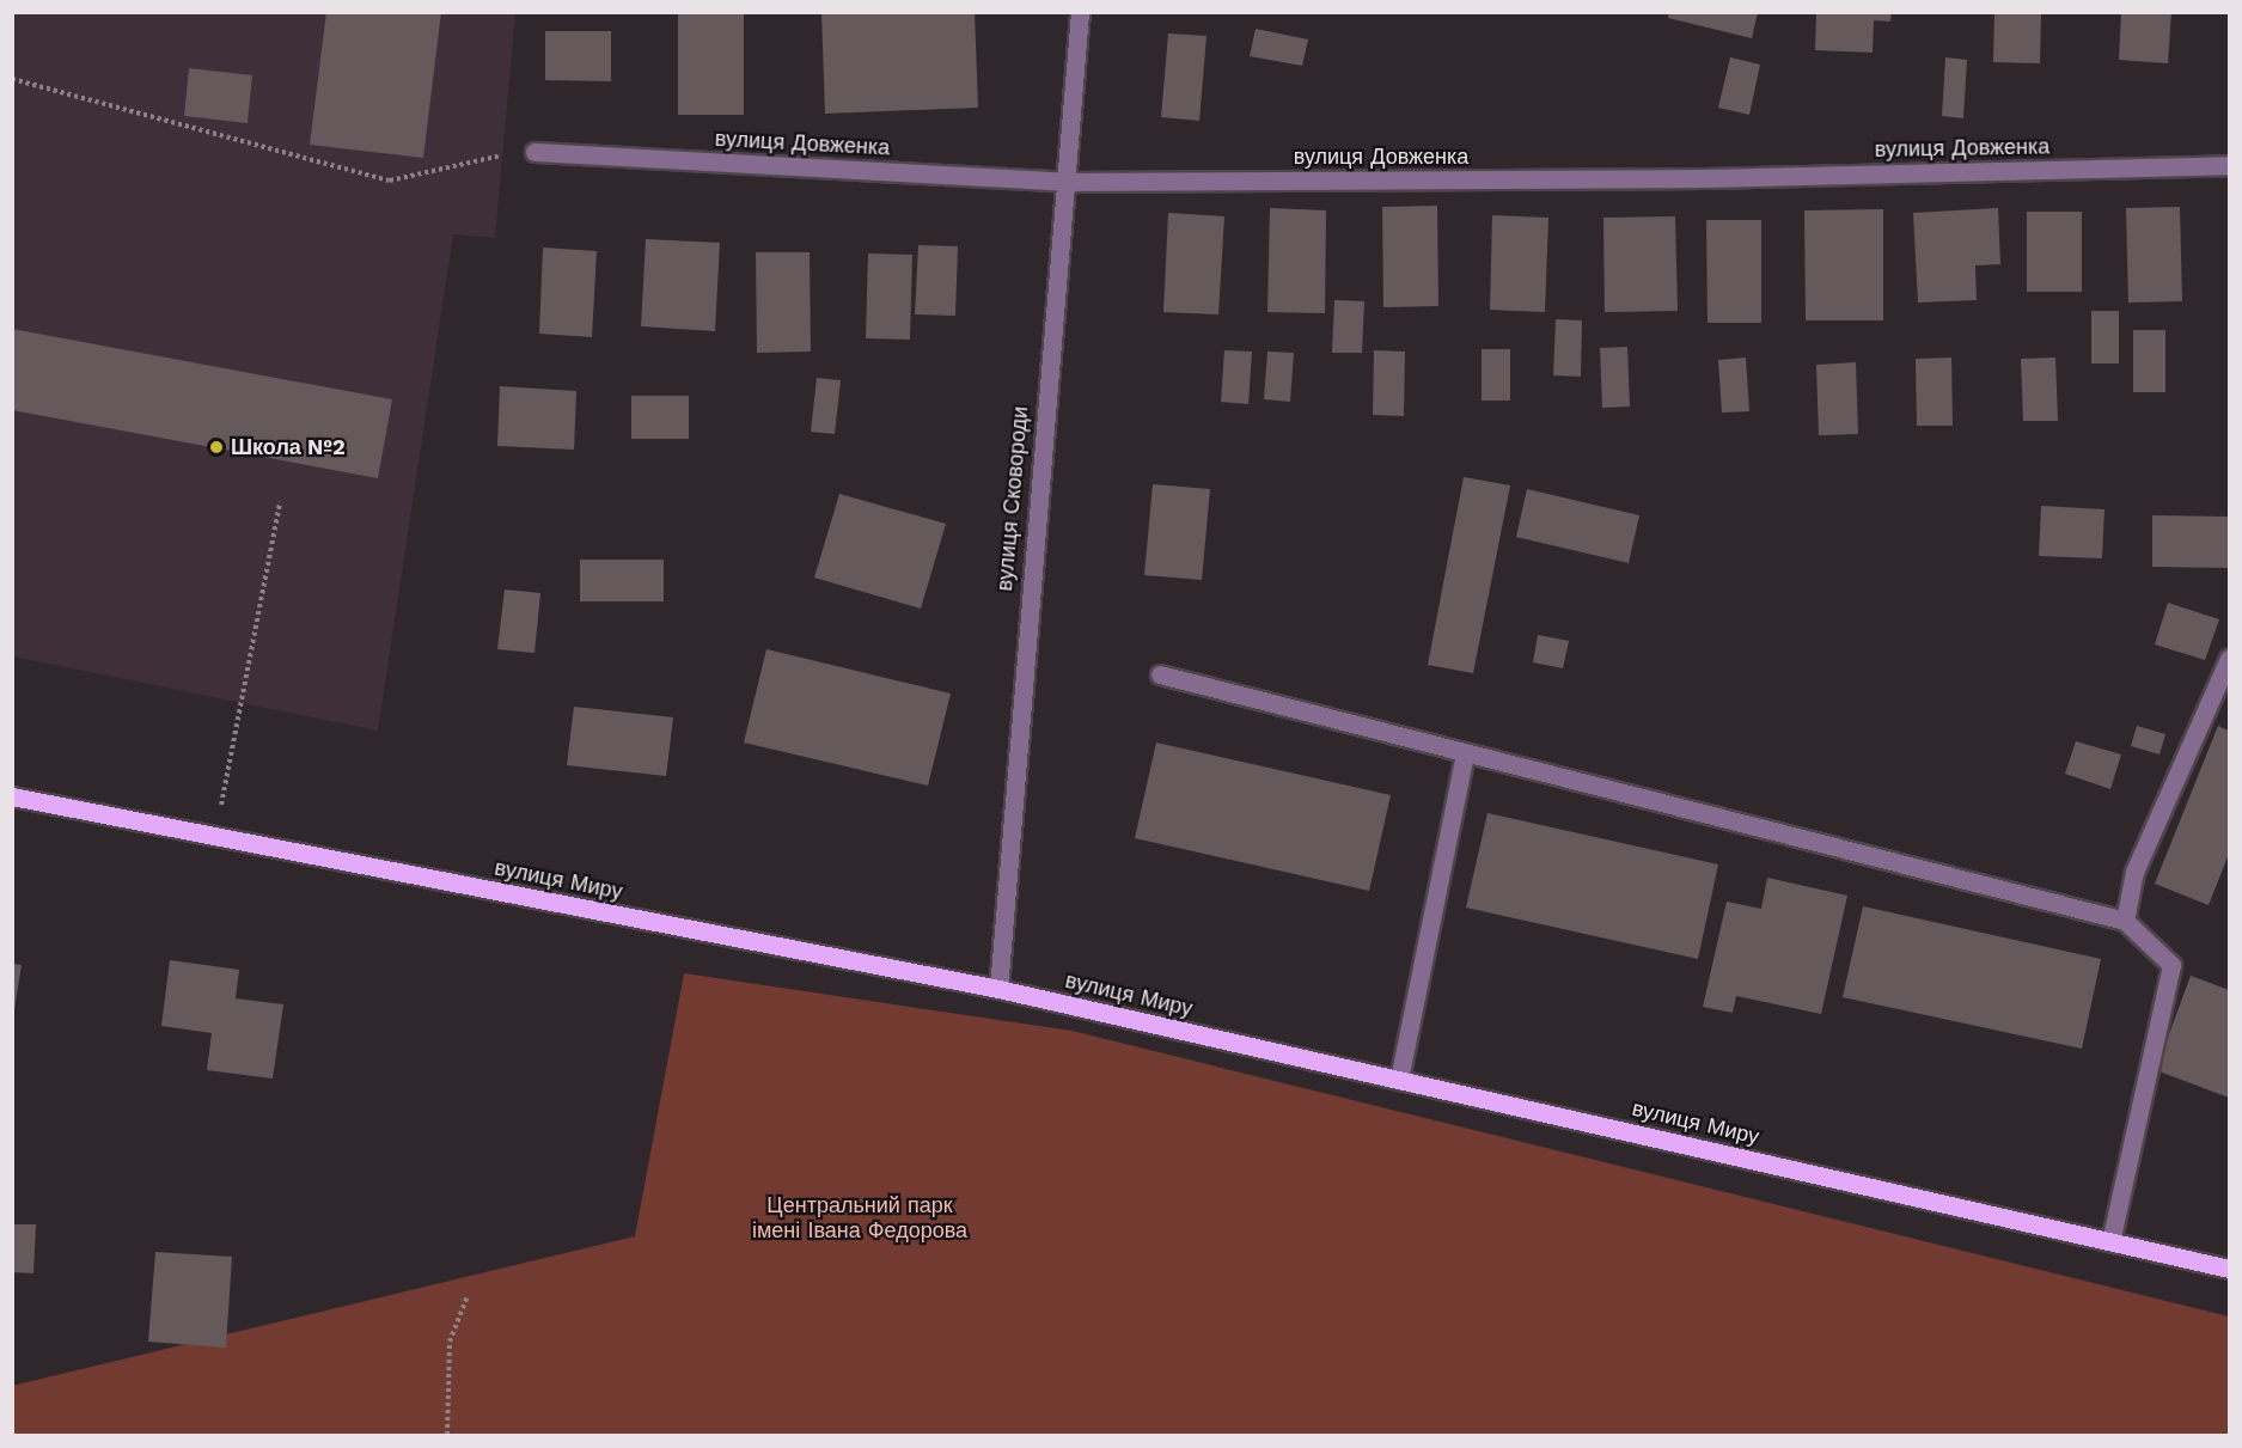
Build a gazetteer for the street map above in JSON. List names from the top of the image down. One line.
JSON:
{"streets":{"main road":["вулиця Миру"],"street":["вулиця Довженка","вулиця Сковороди"]},"crossings":[["вулиця Довженка","вулиця Сковороди"],["вулиця Сковороди","вулиця Миру"]],"parks":["Центральний парк імені Івана Федорова"],"places":["Школа №2"]}
